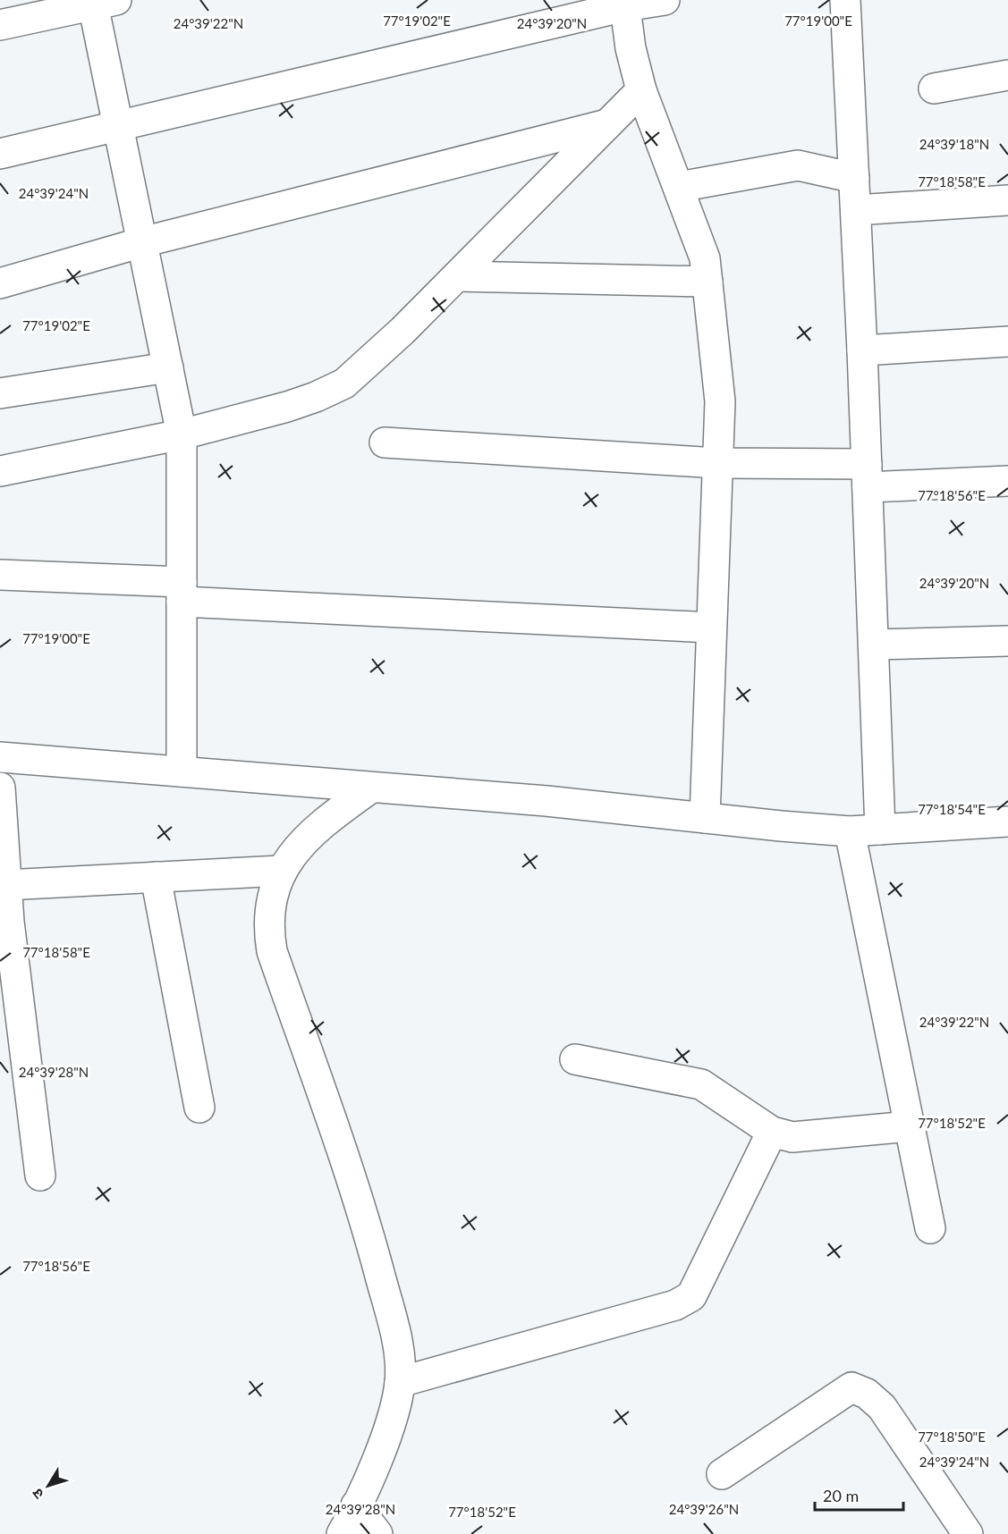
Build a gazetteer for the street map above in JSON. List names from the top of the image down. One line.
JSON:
{"scale_bar":"20 m","north":"bottom left","coordinates":["77°19'02\"E","77°19'00\"E","24°39'22\"N","24°39'20\"N","24°39'18\"N","77°18'58\"E","24°39'24\"N","77°18'56\"E","77°18'54\"E","24°39'28\"N","77°18'52\"E","77°18'50\"E","24°39'26\"N"]}
